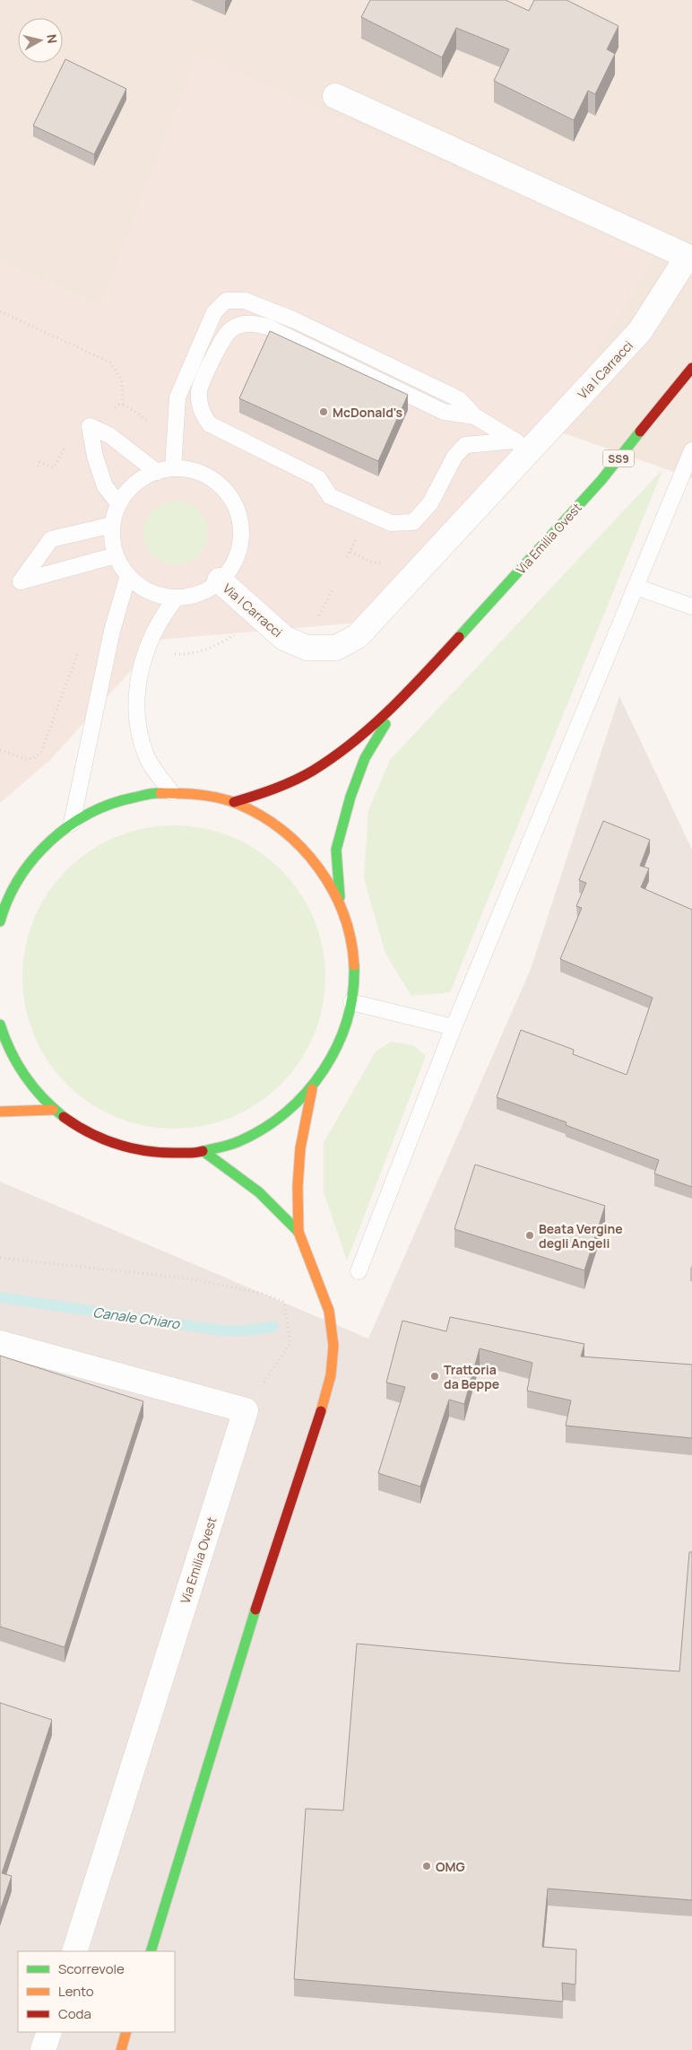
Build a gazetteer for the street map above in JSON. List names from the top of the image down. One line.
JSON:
{"streets":{"main road":["SS9","Via Emilia Ovest"],"street":["Via I Carracci"]},"water":["Canale Chiaro"],"places":["McDonald's","Beata Vergine degli Angeli","Trattoria da Beppe","OMG"],"legend":["Scorrevole","Lento","Coda"],"north":"right"}
